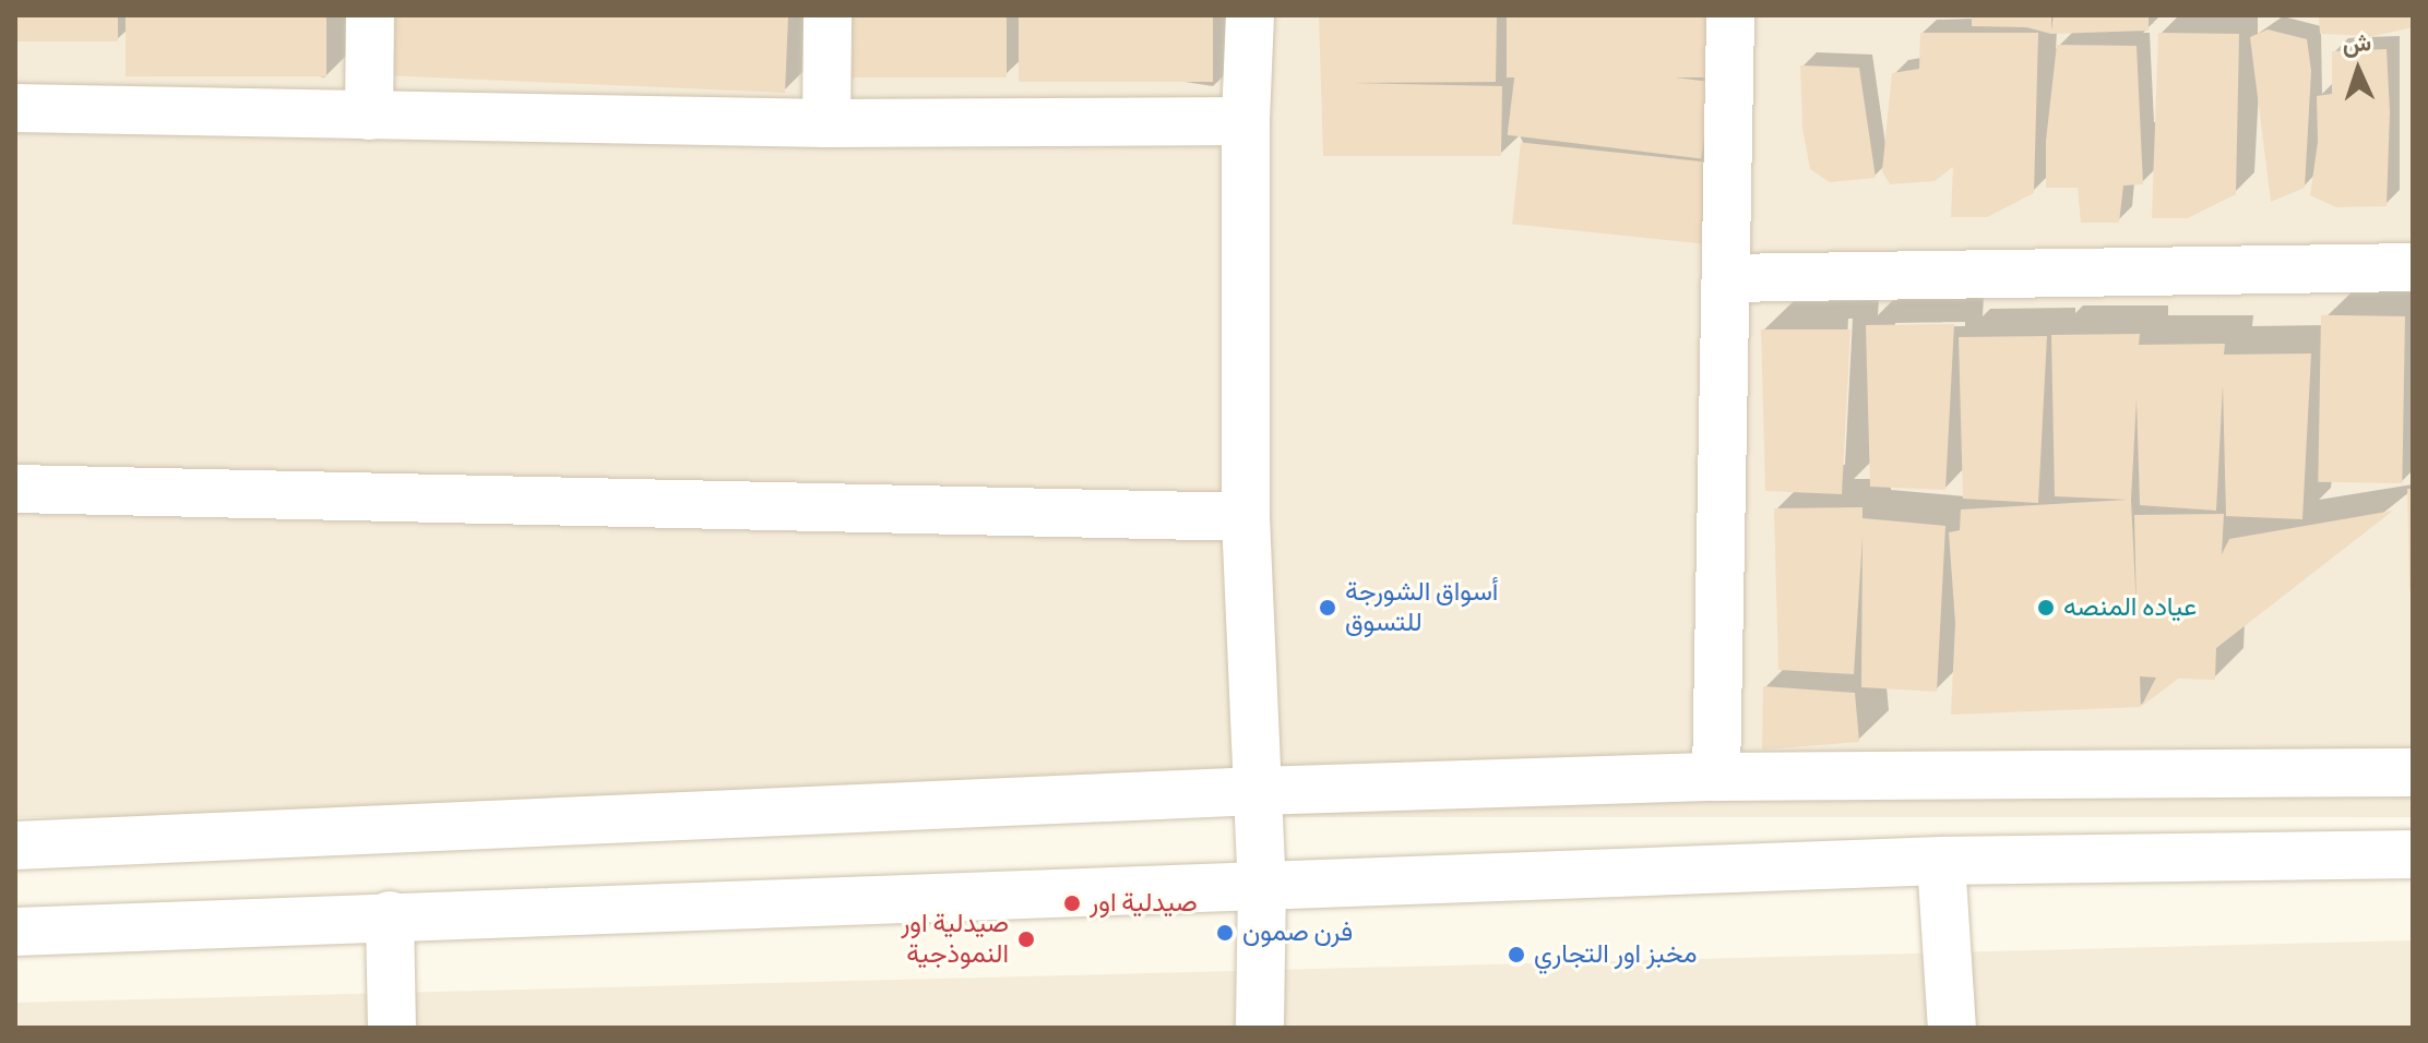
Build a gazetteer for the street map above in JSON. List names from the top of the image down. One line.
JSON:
{"places":["أسواق الشورجة للتسوق","عياده المنصه","صيدلية اور","فرن صمون","صيدلية اور النموذجية","مخبز اور التجاري"],"north":"top"}
